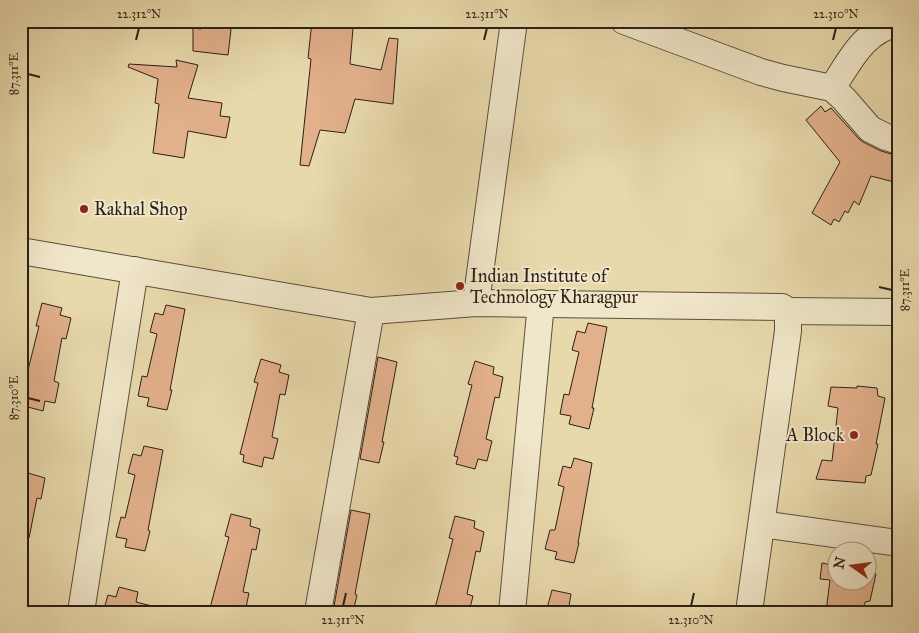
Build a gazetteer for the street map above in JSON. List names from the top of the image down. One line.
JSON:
{"places":["Rakhal Shop","Indian Institute of Technology Kharagpur","A Block"],"north":"left","coordinates":["22.312°N","22.311°N","22.310°N","87.311°E","87.310°E"]}
